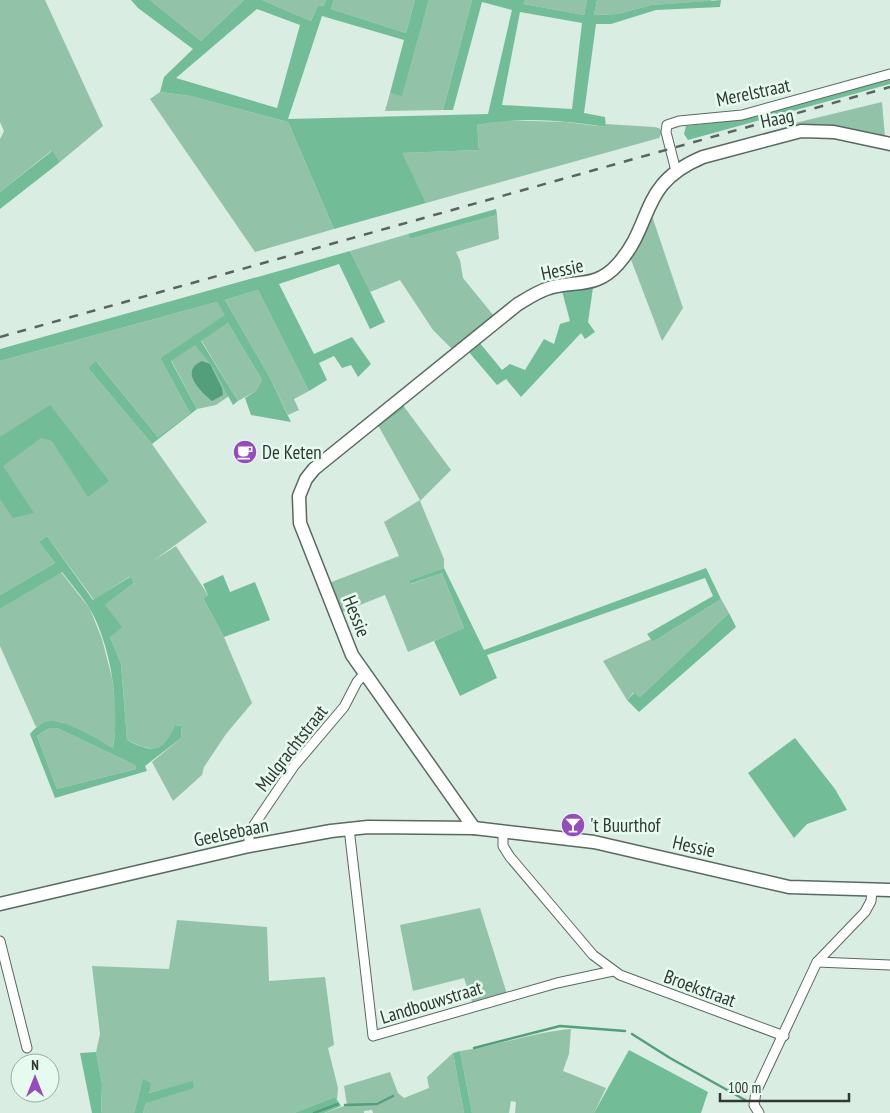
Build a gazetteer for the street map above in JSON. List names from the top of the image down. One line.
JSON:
{"streets":{"street":["Merelstraat","Haag","Hessie","Mulgrachtstraat","Geelsebaan","Broekstraat","Landbouwstraat"]},"crossings":[["Merelstraat","Haag"],["Merelstraat","Hessie"],["Haag","Hessie"],["Hessie","Mulgrachtstraat"],["Hessie","Geelsebaan"],["Hessie","Broekstraat"],["Mulgrachtstraat","Geelsebaan"],["Geelsebaan","Landbouwstraat"],["Broekstraat","Landbouwstraat"]],"places":{"cafe":["De Keten"],"bar":["'t Buurthof"]},"scale_bar":"100 m","north":"top"}
